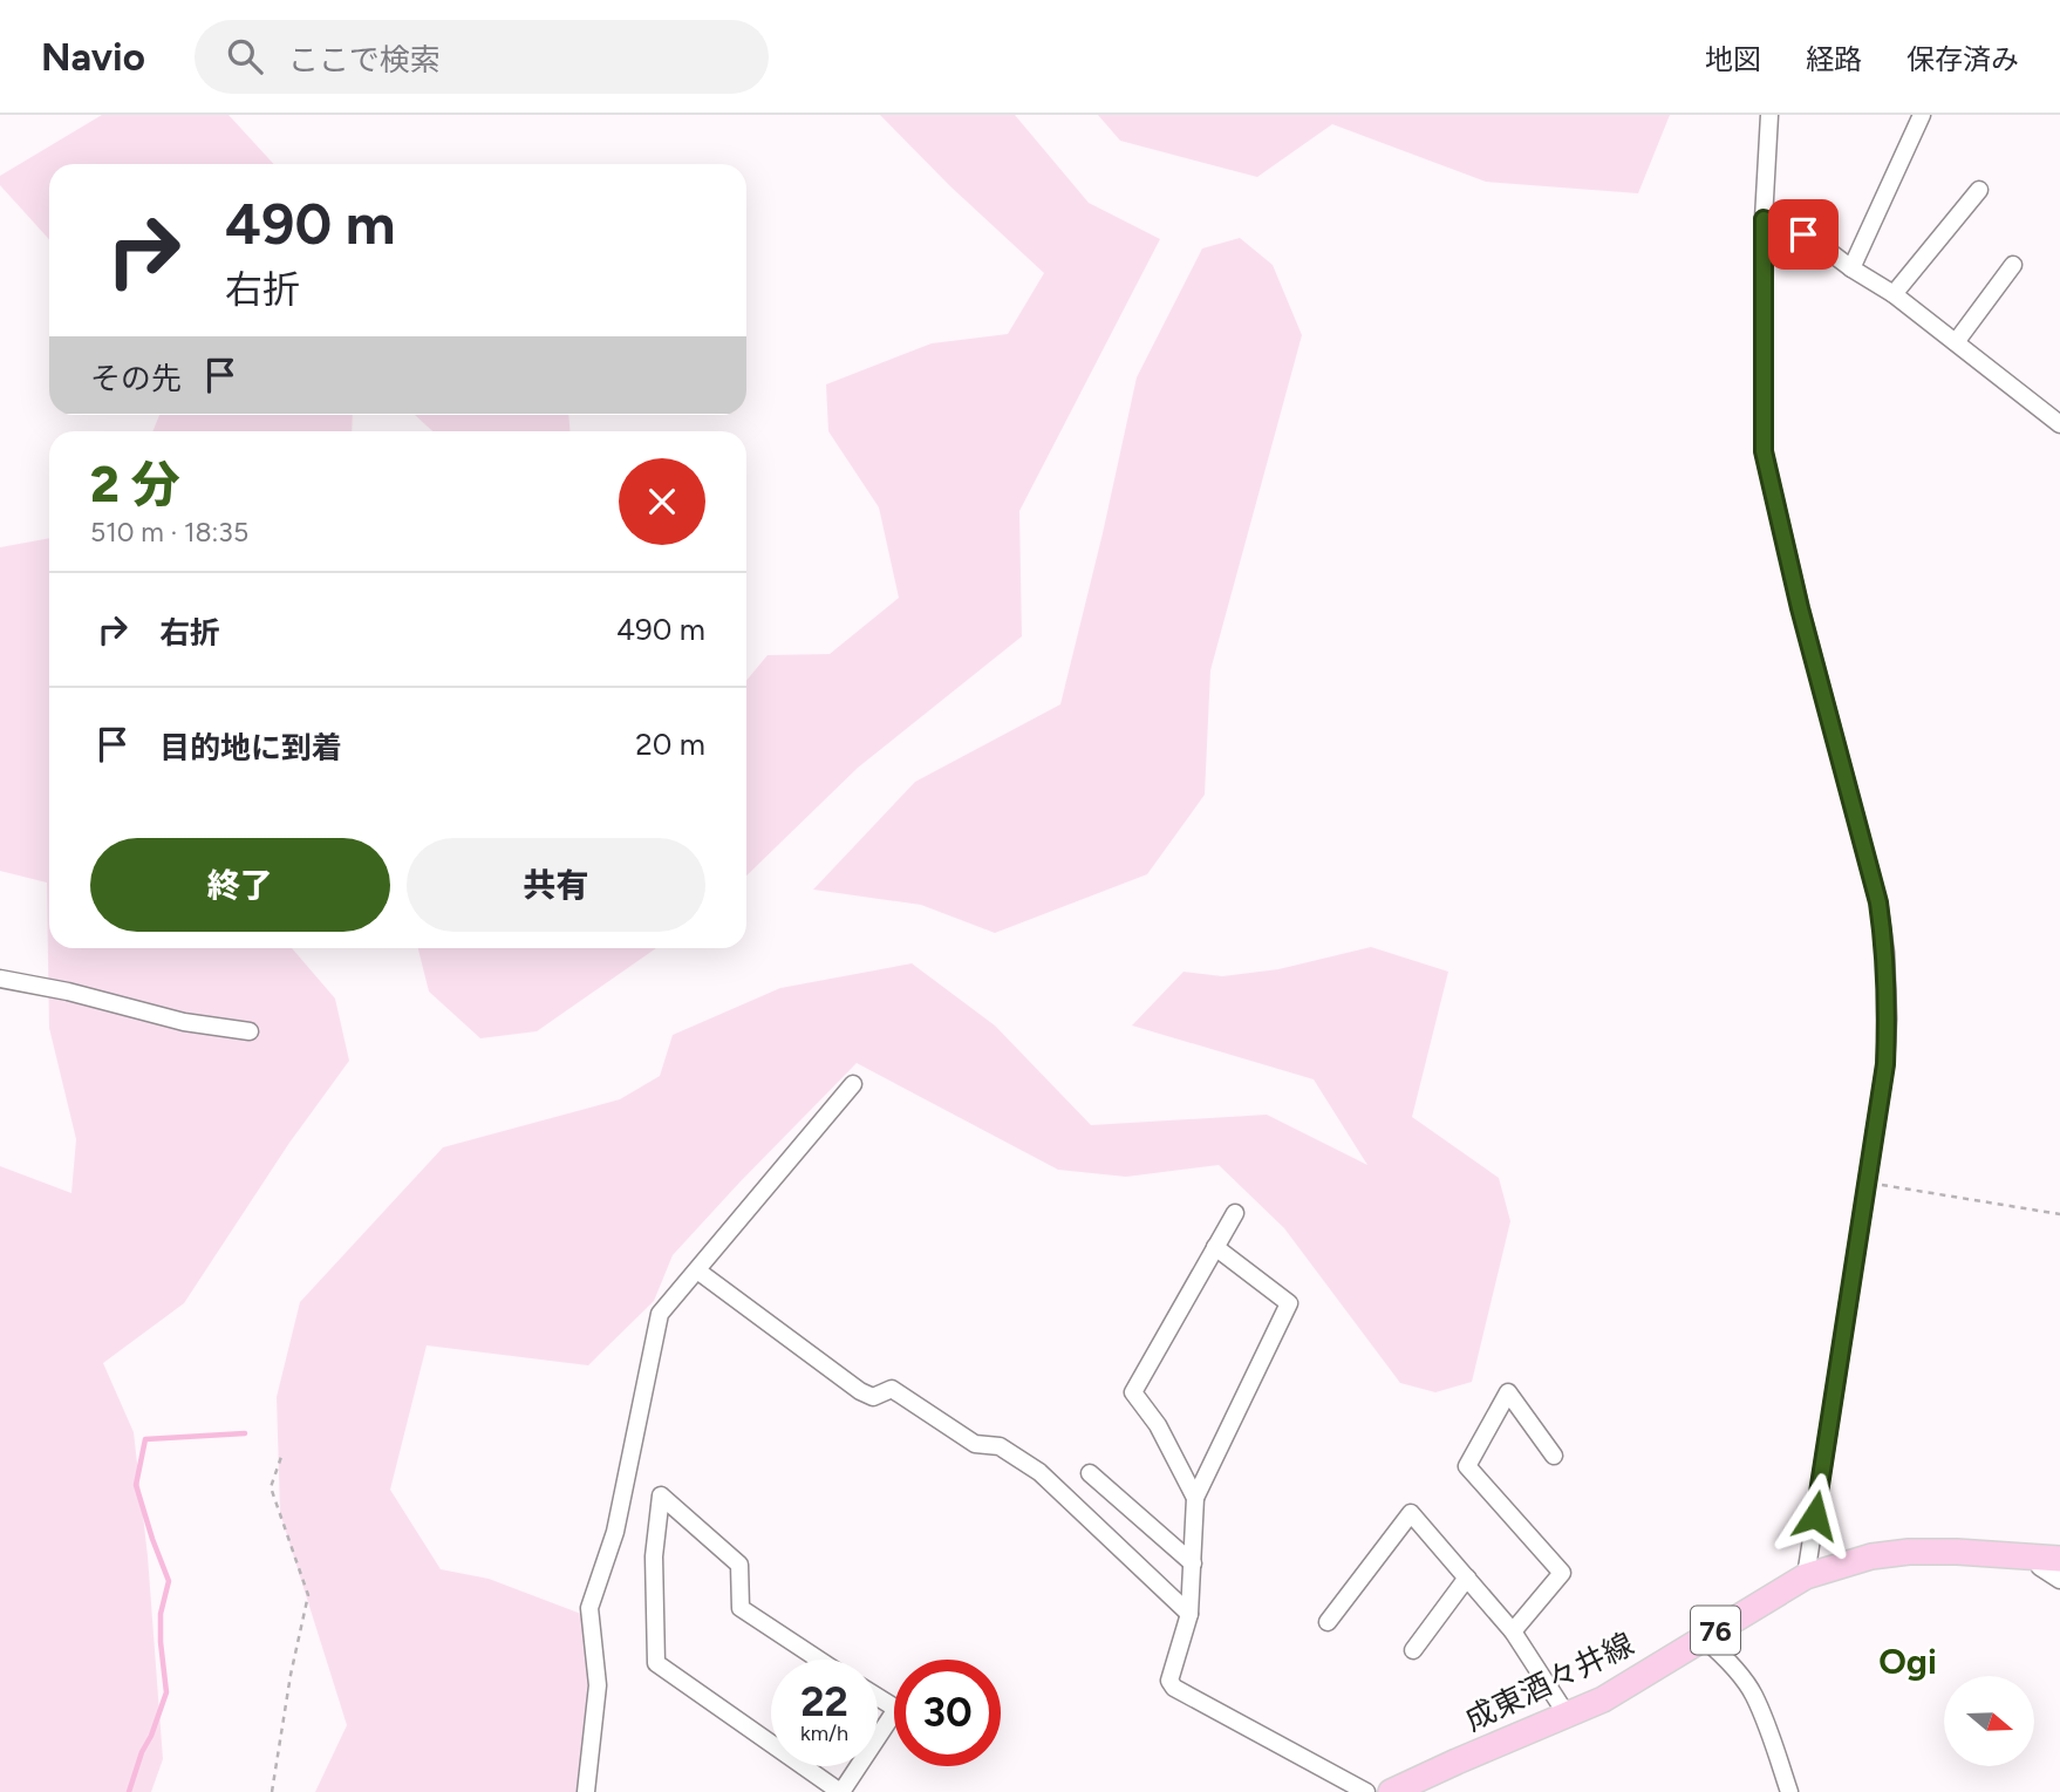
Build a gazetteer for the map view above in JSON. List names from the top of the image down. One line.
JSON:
{"streets":{"main road":["76","成東酒々井線"]},"districts":["Ogi"],"north":"right","page":{"header":"Navio","search":"ここで検索","nav":["地図","経路","保存済み"],"turn":["490 m","右折"],"then":"その先","heading":["2 分","510 m · 18:35"],"list":[{"name":"右折","value":"490 m"},{"name":"目的地に到着","value":"20 m"}],"buttons":["終了","共有"],"speed":"22 km/h","limit":"30"}}
